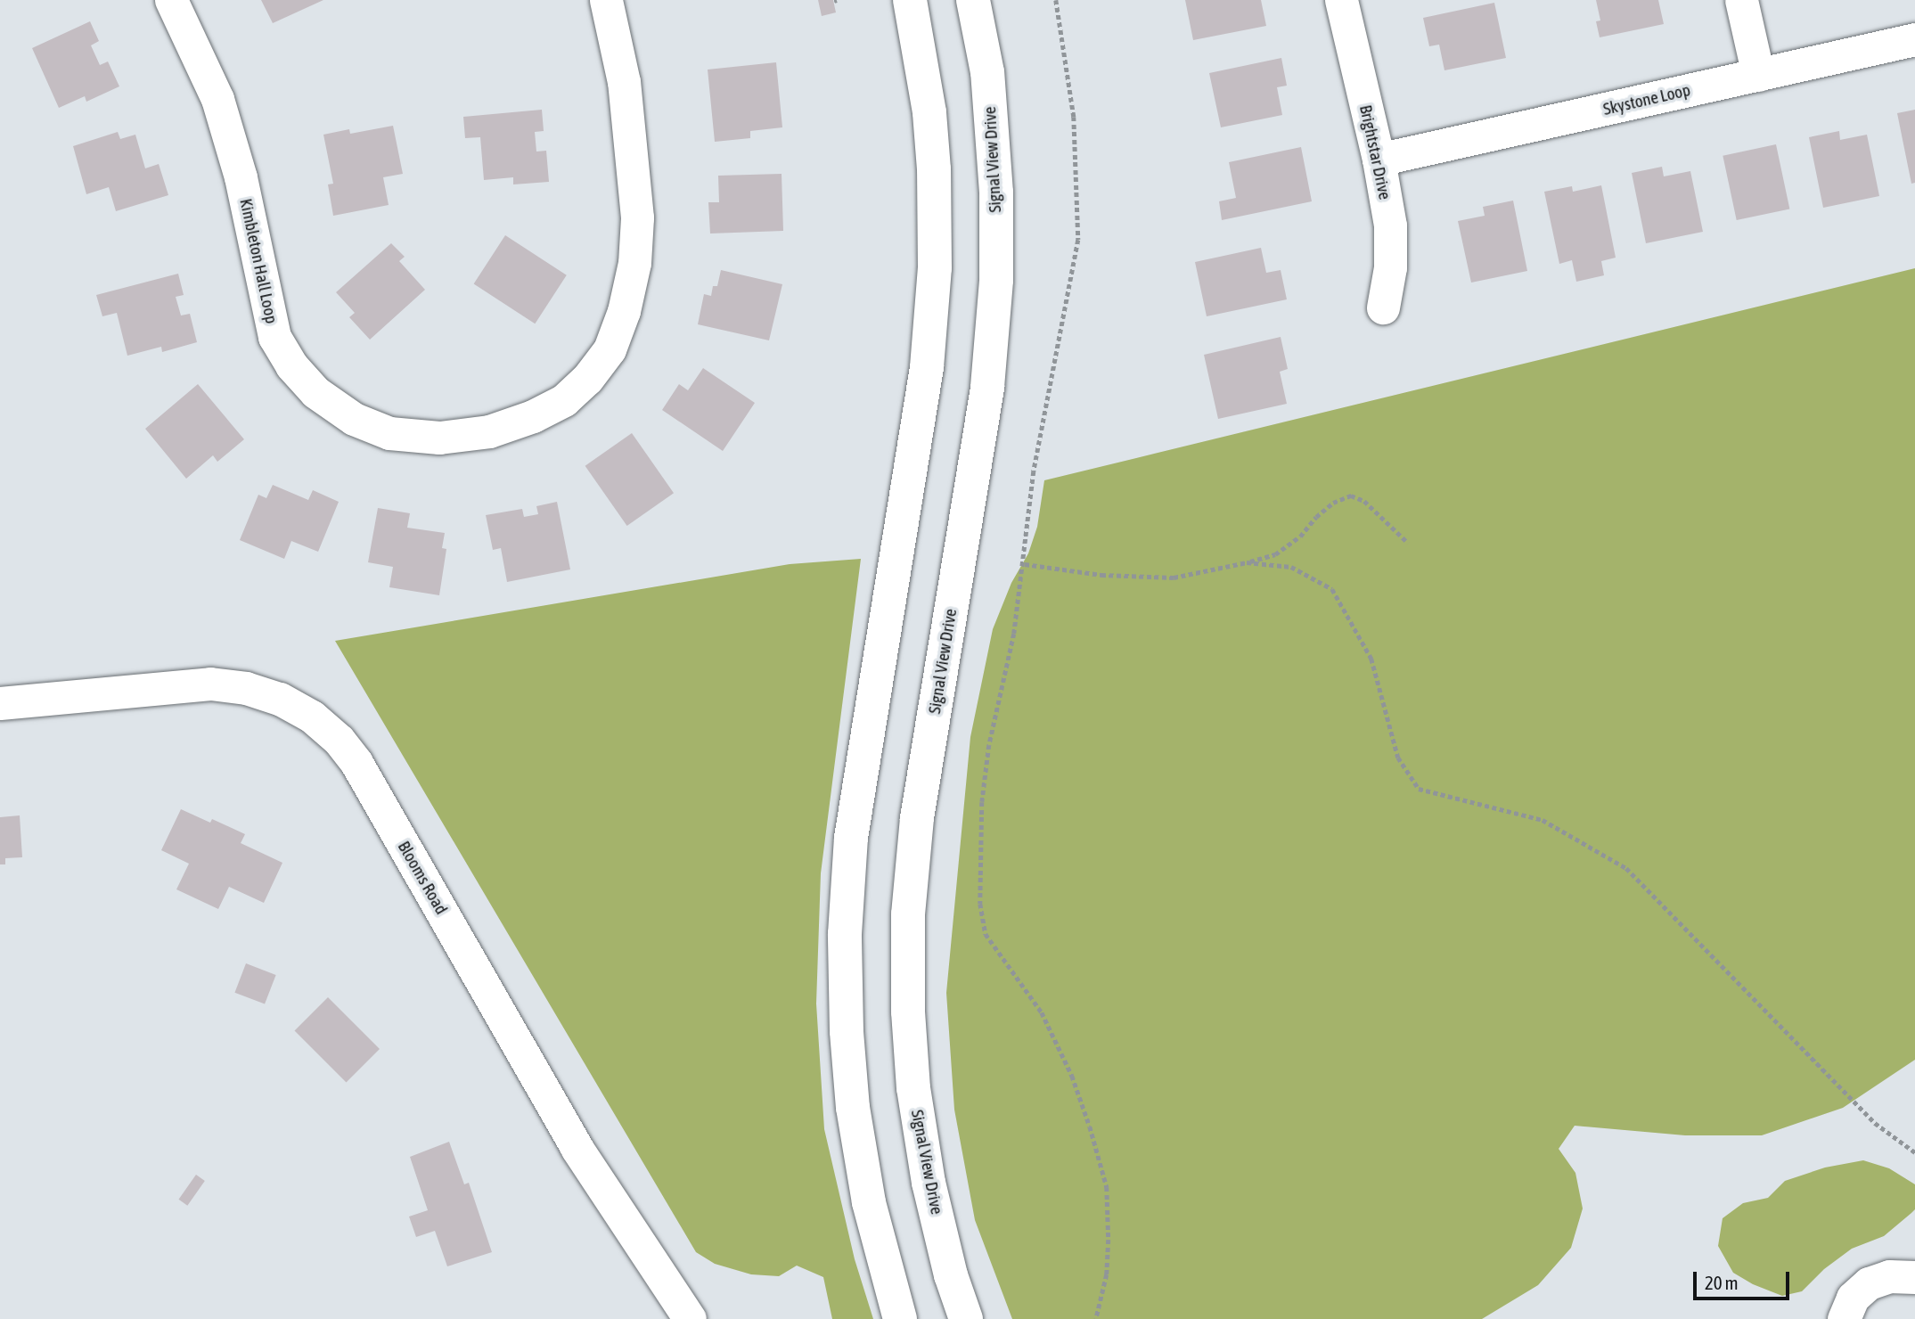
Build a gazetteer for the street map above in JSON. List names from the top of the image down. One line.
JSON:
{"streets":{"main road":["Signal View Drive"],"street":["Skystone Loop","Brightstar Drive","Kimbleton Hall Loop","Blooms Road"]},"crossings":[["Skystone Loop","Brightstar Drive"]],"scale_bar":"20 m"}
